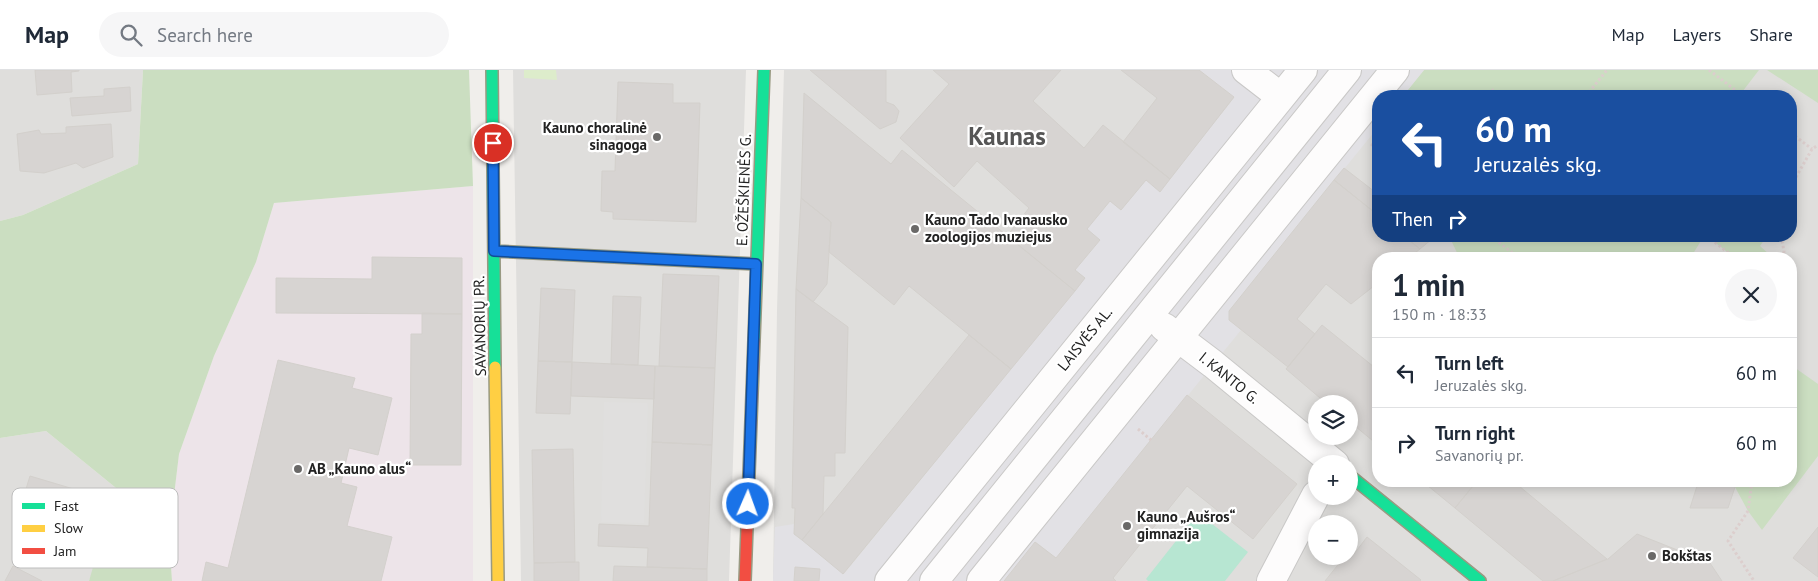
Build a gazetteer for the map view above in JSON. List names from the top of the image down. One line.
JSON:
{"streets":{"street":["E. OŽEŠKIENĖS G.","SAVANORIŲ PR.","LAISVĖS AL.","I. KANTO G."]},"crossings":[["LAISVĖS AL.","I. KANTO G."]],"districts":["Kaunas"],"places":["Kauno choralinė sinagoga","Kauno Tado Ivanausko zoologijos muziejus","AB „Kauno alus“","Kauno „Aušros“ gimnazija","Bokštas"],"legend":["Fast","Slow","Jam"],"page":{"header":"Map","search":"Search here","nav":["Map","Layers","Share"],"turn":["60 m","Jeruzalės skg."],"then":"Then","heading":["1 min","150 m · 18:33"],"list":[{"name":"Turn left","note":"Jeruzalės skg.","value":"60 m"},{"name":"Turn right","note":"Savanorių pr.","value":"60 m"}],"map_buttons":["+","−"]}}
